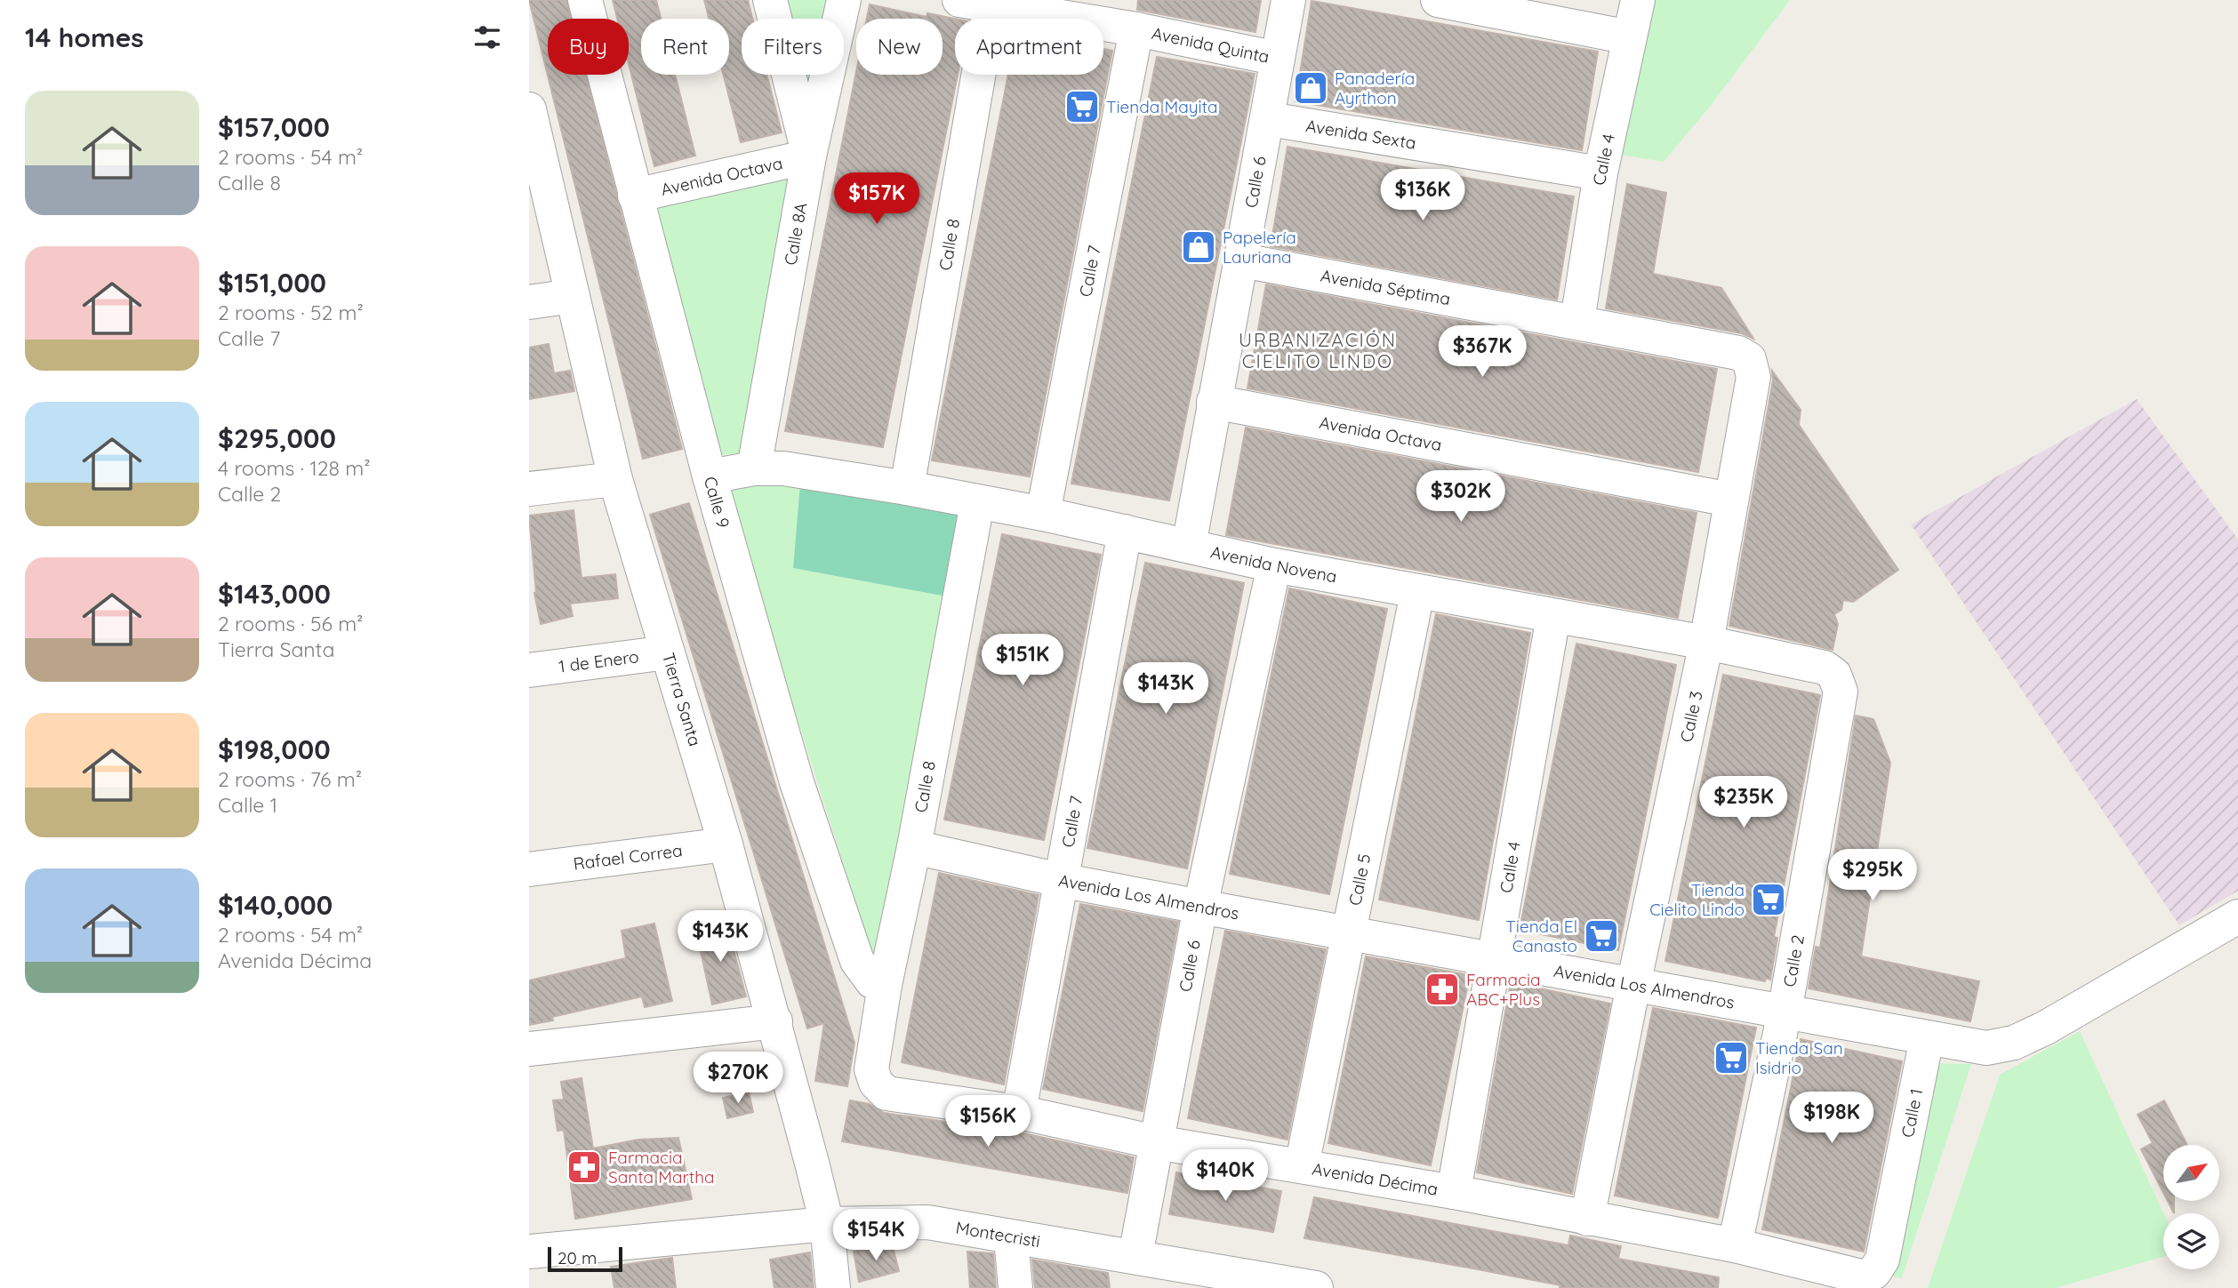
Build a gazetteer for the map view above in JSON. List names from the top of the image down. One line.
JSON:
{"streets":{"street":["Avenida Quinta","Avenida Sexta","Calle 4","Avenida Octava","Calle 6","Calle 8A","Calle 8","Calle 7","Avenida Séptima","Calle 9","Avenida Novena","1 de Enero","Tierra Santa","Calle 3","Rafael Correa","Calle 5","Avenida Los Almendros","Calle 2","Calle 1","Avenida Décima","Montecristi"]},"crossings":[["Avenida Quinta","Calle 6"],["Avenida Quinta","Calle 8"],["Avenida Quinta","Calle 7"],["Avenida Sexta","Calle 4"],["Avenida Sexta","Calle 6"],["Calle 4","Avenida Séptima"],["Calle 4","Avenida Novena"],["Calle 4","Avenida Los Almendros"],["Calle 4","Avenida Décima"],["Avenida Octava","Calle 6"],["Avenida Octava","Calle 8A"],["Avenida Octava","Calle 9"],["Avenida Octava","Calle 3"],["Calle 6","Avenida Séptima"],["Calle 6","Avenida Novena"],["Calle 6","Avenida Los Almendros"],["Calle 6","Avenida Décima"],["Calle 6","Montecristi"],["Calle 8A","Avenida Novena"],["Calle 8","Calle 9"],["Calle 8","Avenida Novena"],["Calle 8","Avenida Los Almendros"],["Calle 8","Avenida Décima"],["Calle 7","Avenida Novena"],["Calle 7","Avenida Los Almendros"],["Calle 7","Avenida Décima"],["Avenida Séptima","Calle 3"],["Calle 9","Avenida Novena"],["Avenida Novena","Calle 3"],["Avenida Novena","Calle 5"],["Avenida Novena","Calle 2"],["1 de Enero","Tierra Santa"],["Tierra Santa","Rafael Correa"],["Tierra Santa","Montecristi"],["Calle 3","Avenida Los Almendros"],["Calle 3","Avenida Décima"],["Calle 5","Avenida Los Almendros"],["Calle 5","Avenida Décima"],["Avenida Los Almendros","Calle 2"],["Avenida Los Almendros","Calle 1"],["Calle 2","Avenida Décima"],["Calle 1","Avenida Décima"]],"districts":["URBANIZACIÓN CIELITO LINDO"],"places":{"shop":["Panadería Ayrthon","Papelería Lauriana"],"supermarket":["Tienda Mayita","Tienda Cielito Lindo","Tienda El Canasto","Tienda San Isidrio"],"pharmacy":["Farmacia ABC+Plus","Farmacia Santa Martha"]},"scale_bar":"20 m","north":"top right","page":{"heading":"14 homes","chip":["Buy","Rent","Filters","New","Apartment"],"list":[{"name":"$157,000","note":"2 rooms · 54 m² · Calle 8"},{"name":"$151,000","note":"2 rooms · 52 m² · Calle 7"},{"name":"$295,000","note":"4 rooms · 128 m² · Calle 2"},{"name":"$143,000","note":"2 rooms · 56 m² · Tierra Santa"},{"name":"$198,000","note":"2 rooms · 76 m² · Calle 1"},{"name":"$140,000","note":"2 rooms · 54 m² · Avenida Décima"}],"price":["$136K","$157K","$367K","$302K","$151K","$143K","$235K","$295K","$143K","$270K","$198K","$156K","$140K","$154K"],"scale":"20 m"}}
